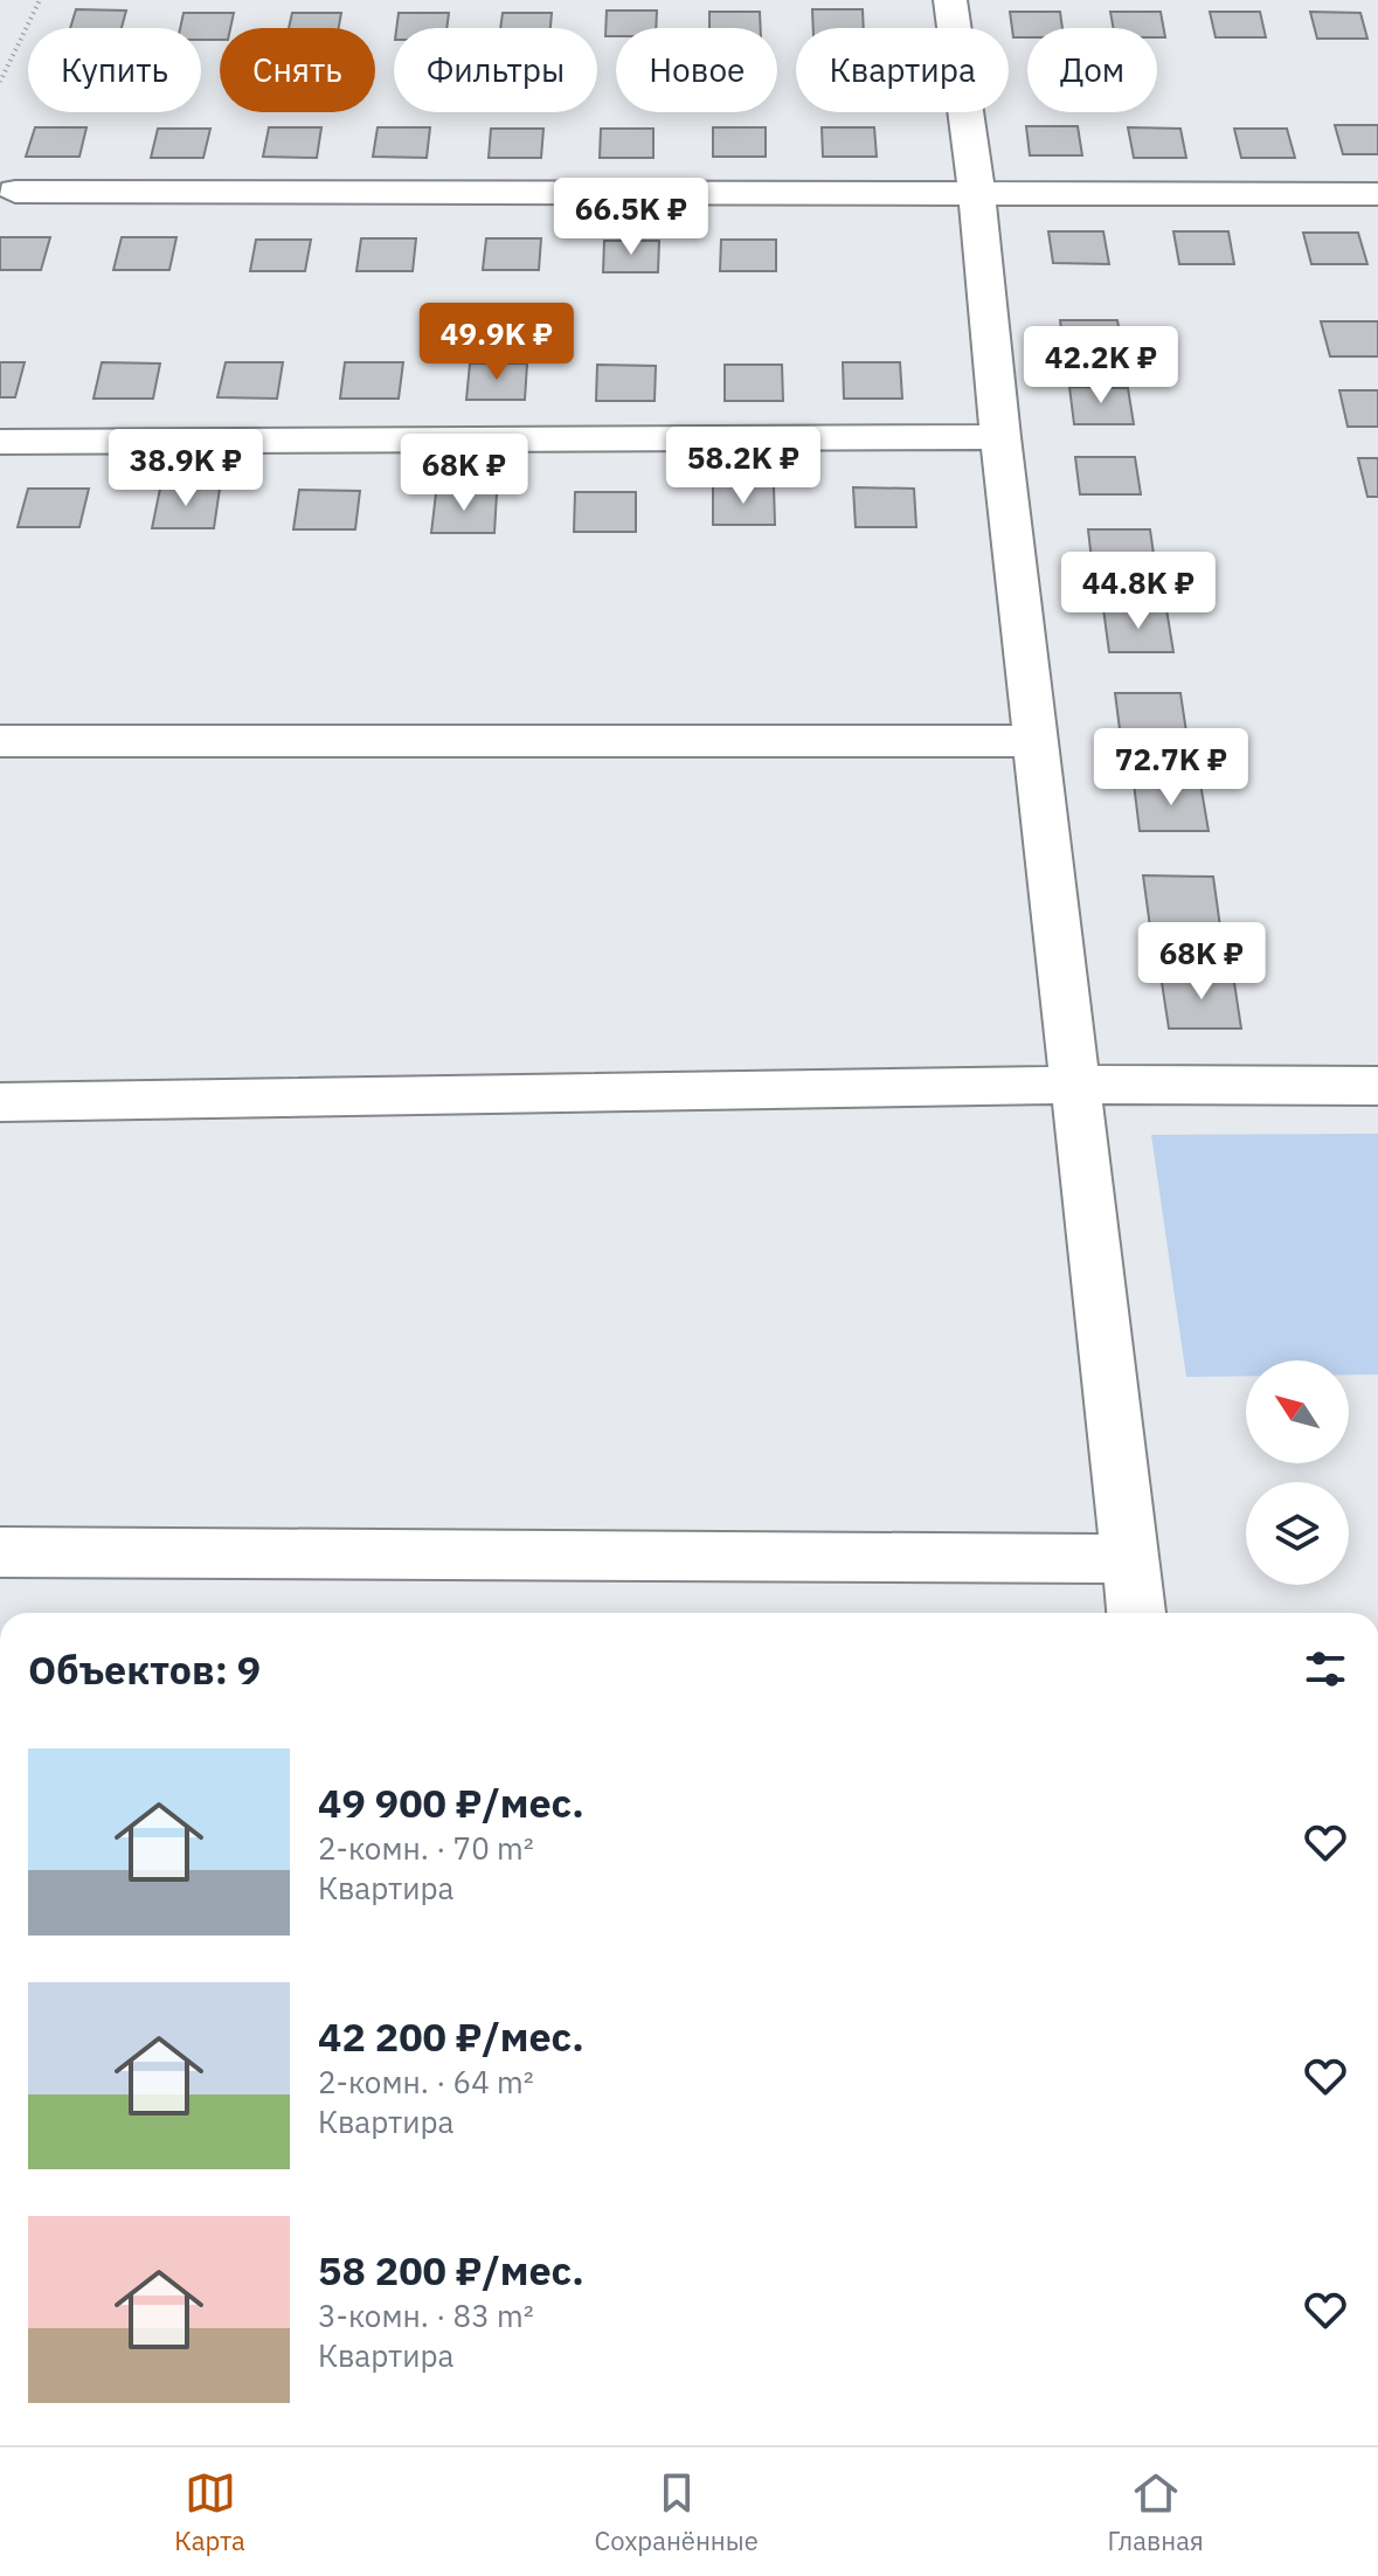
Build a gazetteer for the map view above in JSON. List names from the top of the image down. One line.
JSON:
{"north":"top left","page":{"chip":["Купить","Снять","Фильтры","Новое","Квартира","Дом"],"price":["66.5K ₽","49.9K ₽","42.2K ₽","58.2K ₽","38.9K ₽","68K ₽","44.8K ₽","72.7K ₽","68K ₽"],"heading":"Объектов: 9","list":[{"name":"49 900 ₽/мес.","note":"2-комн. · 70 m² · Квартира"},{"name":"42 200 ₽/мес.","note":"2-комн. · 64 m² · Квартира"},{"name":"58 200 ₽/мес.","note":"3-комн. · 83 m² · Квартира"}],"tabs":["Карта","Сохранённые","Главная"]}}
